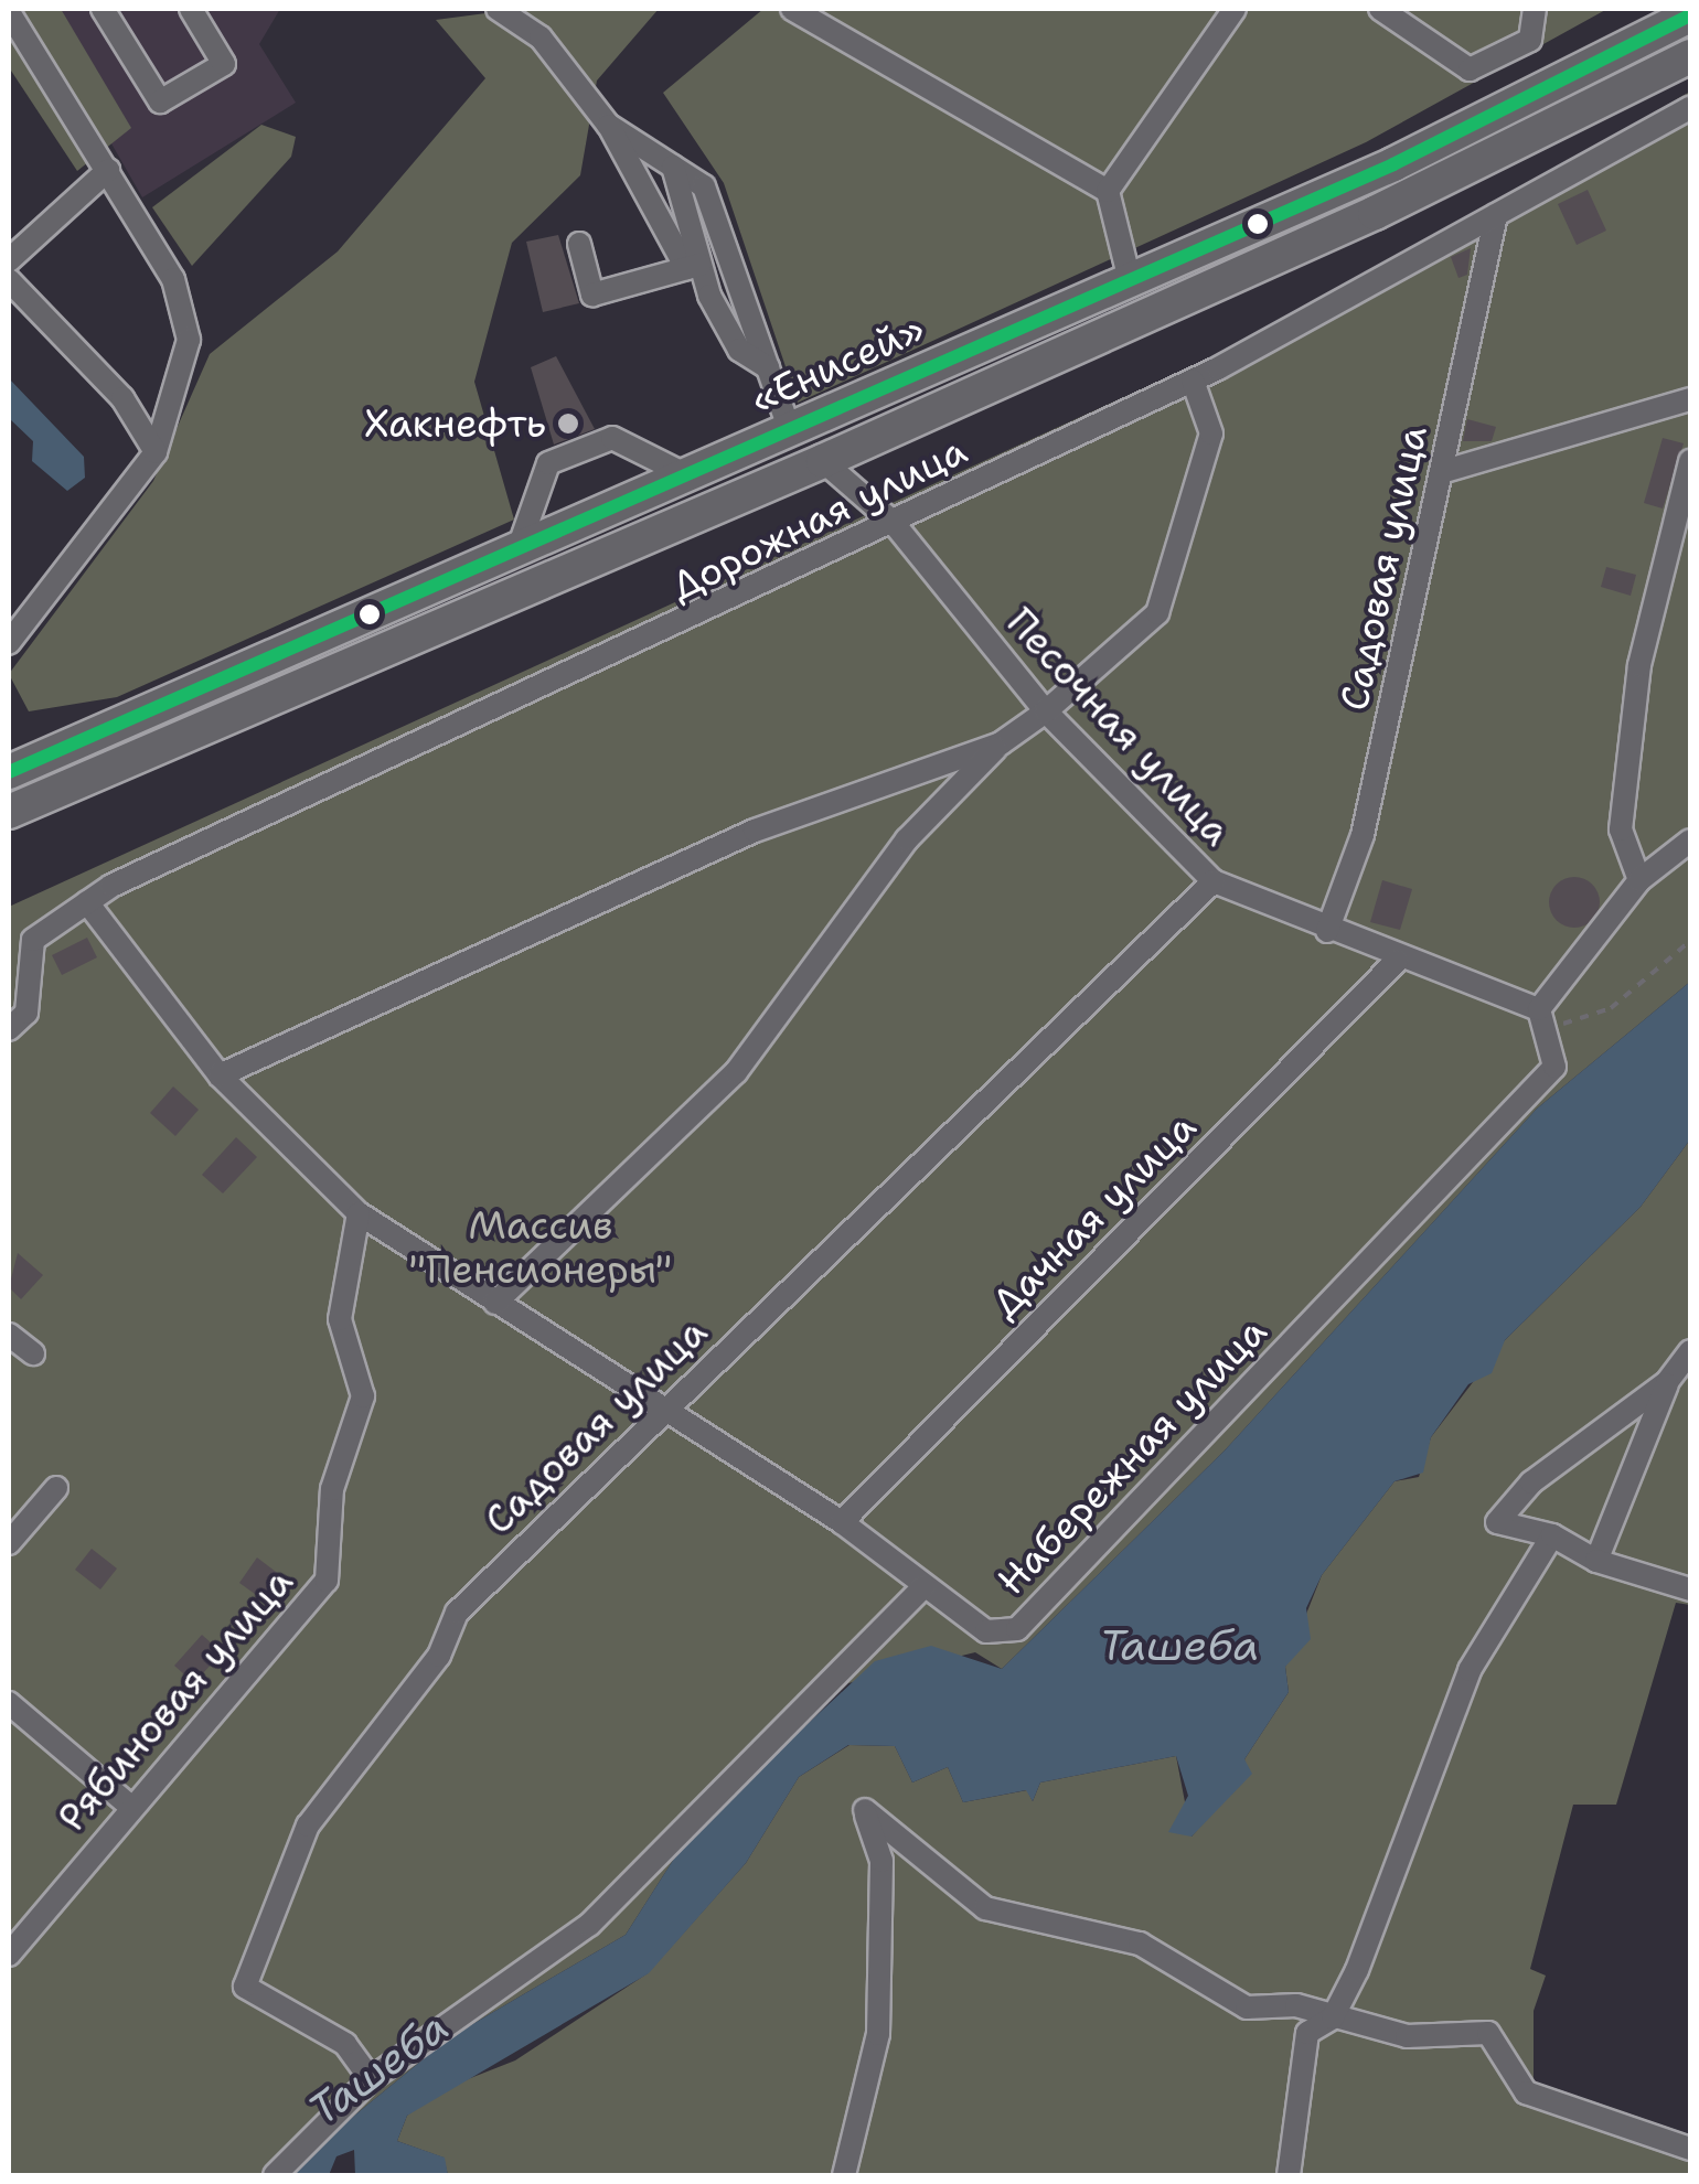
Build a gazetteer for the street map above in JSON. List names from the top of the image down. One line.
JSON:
{"streets":{"highway":["«Енисей»"],"street":["Дорожная улица","Садовая улица","Песочная улица","Дачная улица","Набережная улица","Рябиновая улица"]},"crossings":[["Дорожная улица","Садовая улица"],["Дорожная улица","Песочная улица"],["Садовая улица","Песочная улица"],["Песочная улица","Дачная улица"],["Песочная улица","Набережная улица"]],"water":["Ташеба"],"parks":["Массив \"Пенсионеры\""],"places":["Хакнефть"]}
